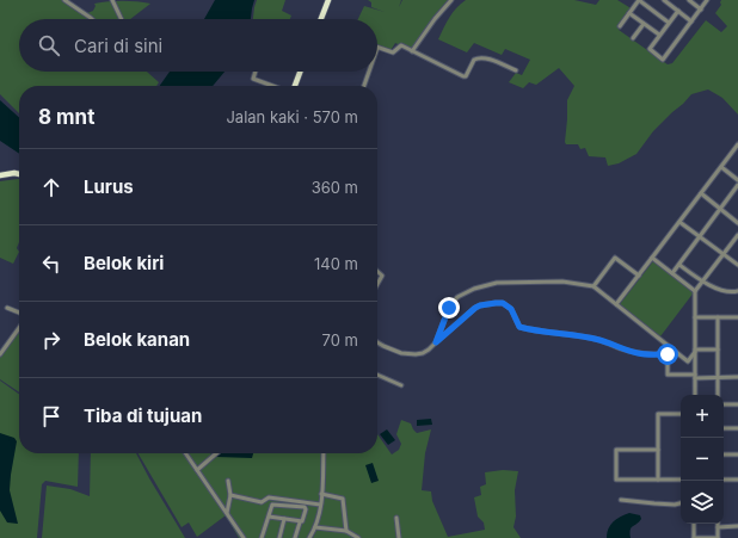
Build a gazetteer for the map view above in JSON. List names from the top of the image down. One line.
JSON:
{"page":{"search":"Cari di sini","heading":["8 mnt","Jalan kaki · 570 m"],"list":[["Lurus","360 m"],["Belok kiri","140 m"],["Belok kanan","70 m"],"Tiba di tujuan"],"map_buttons":["+","−"]}}
